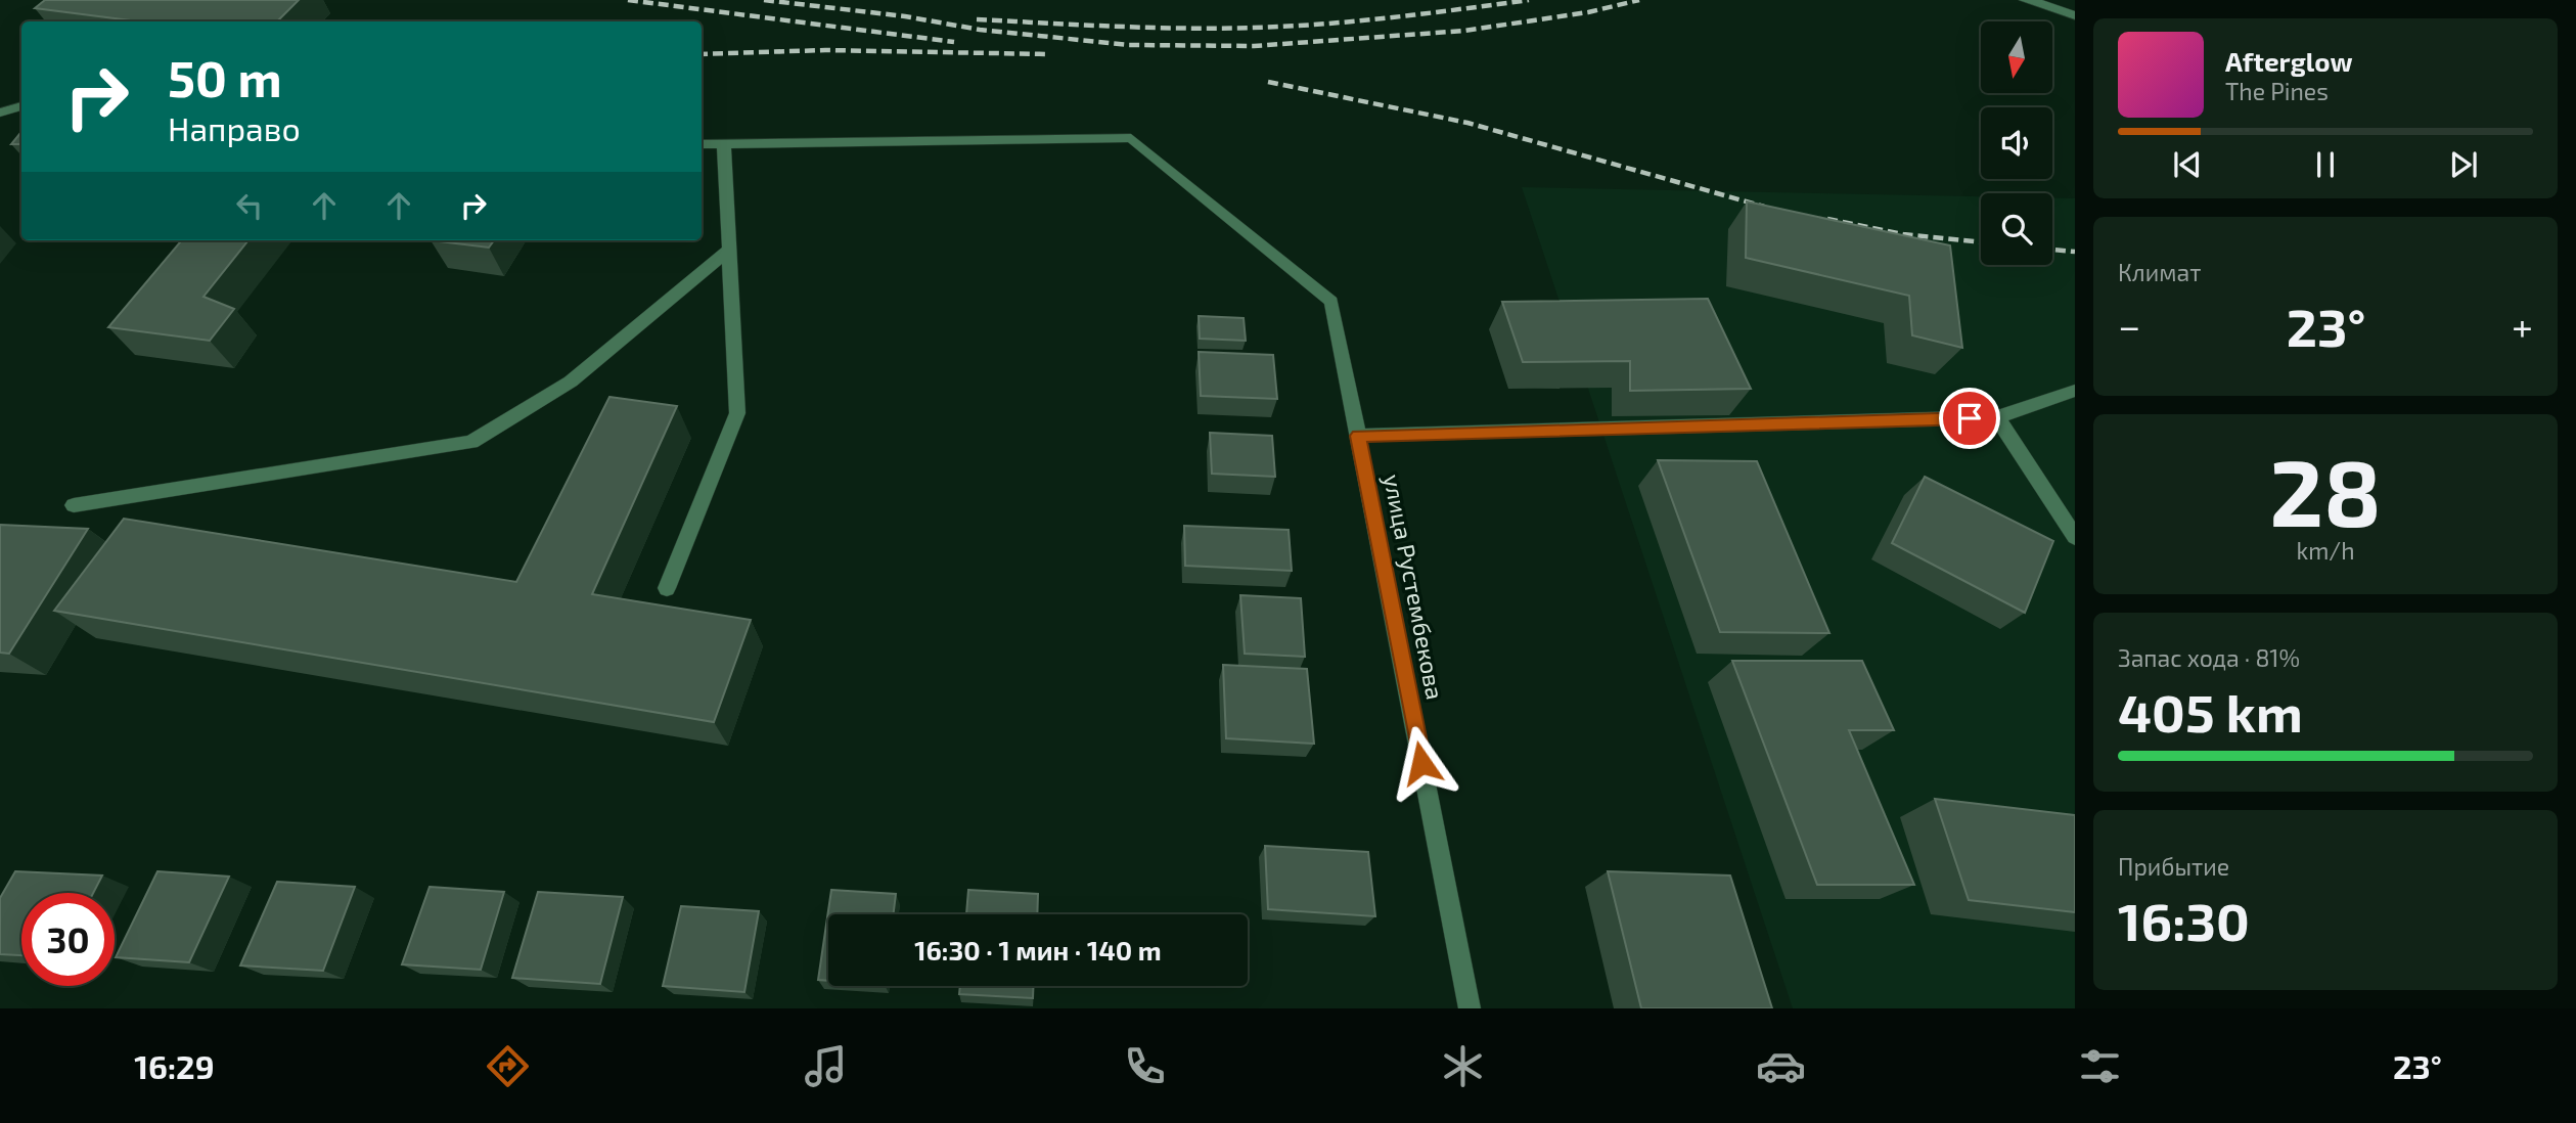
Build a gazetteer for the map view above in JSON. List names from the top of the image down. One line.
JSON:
{"streets":{"street":["улица Рустембекова"]},"north":"bottom","page":{"turn":["50 m","Направо"],"song":["Afterglow","The Pines"],"tile":["Климат",["28","km/h"],["Запас хода · 81%","405 km"],["Прибытие","16:30"]],"heat":["−","23°","+"],"limit":"30","trip":"16:30 · 1 мин · 140 m","tabs":["16:29","23°"]}}
